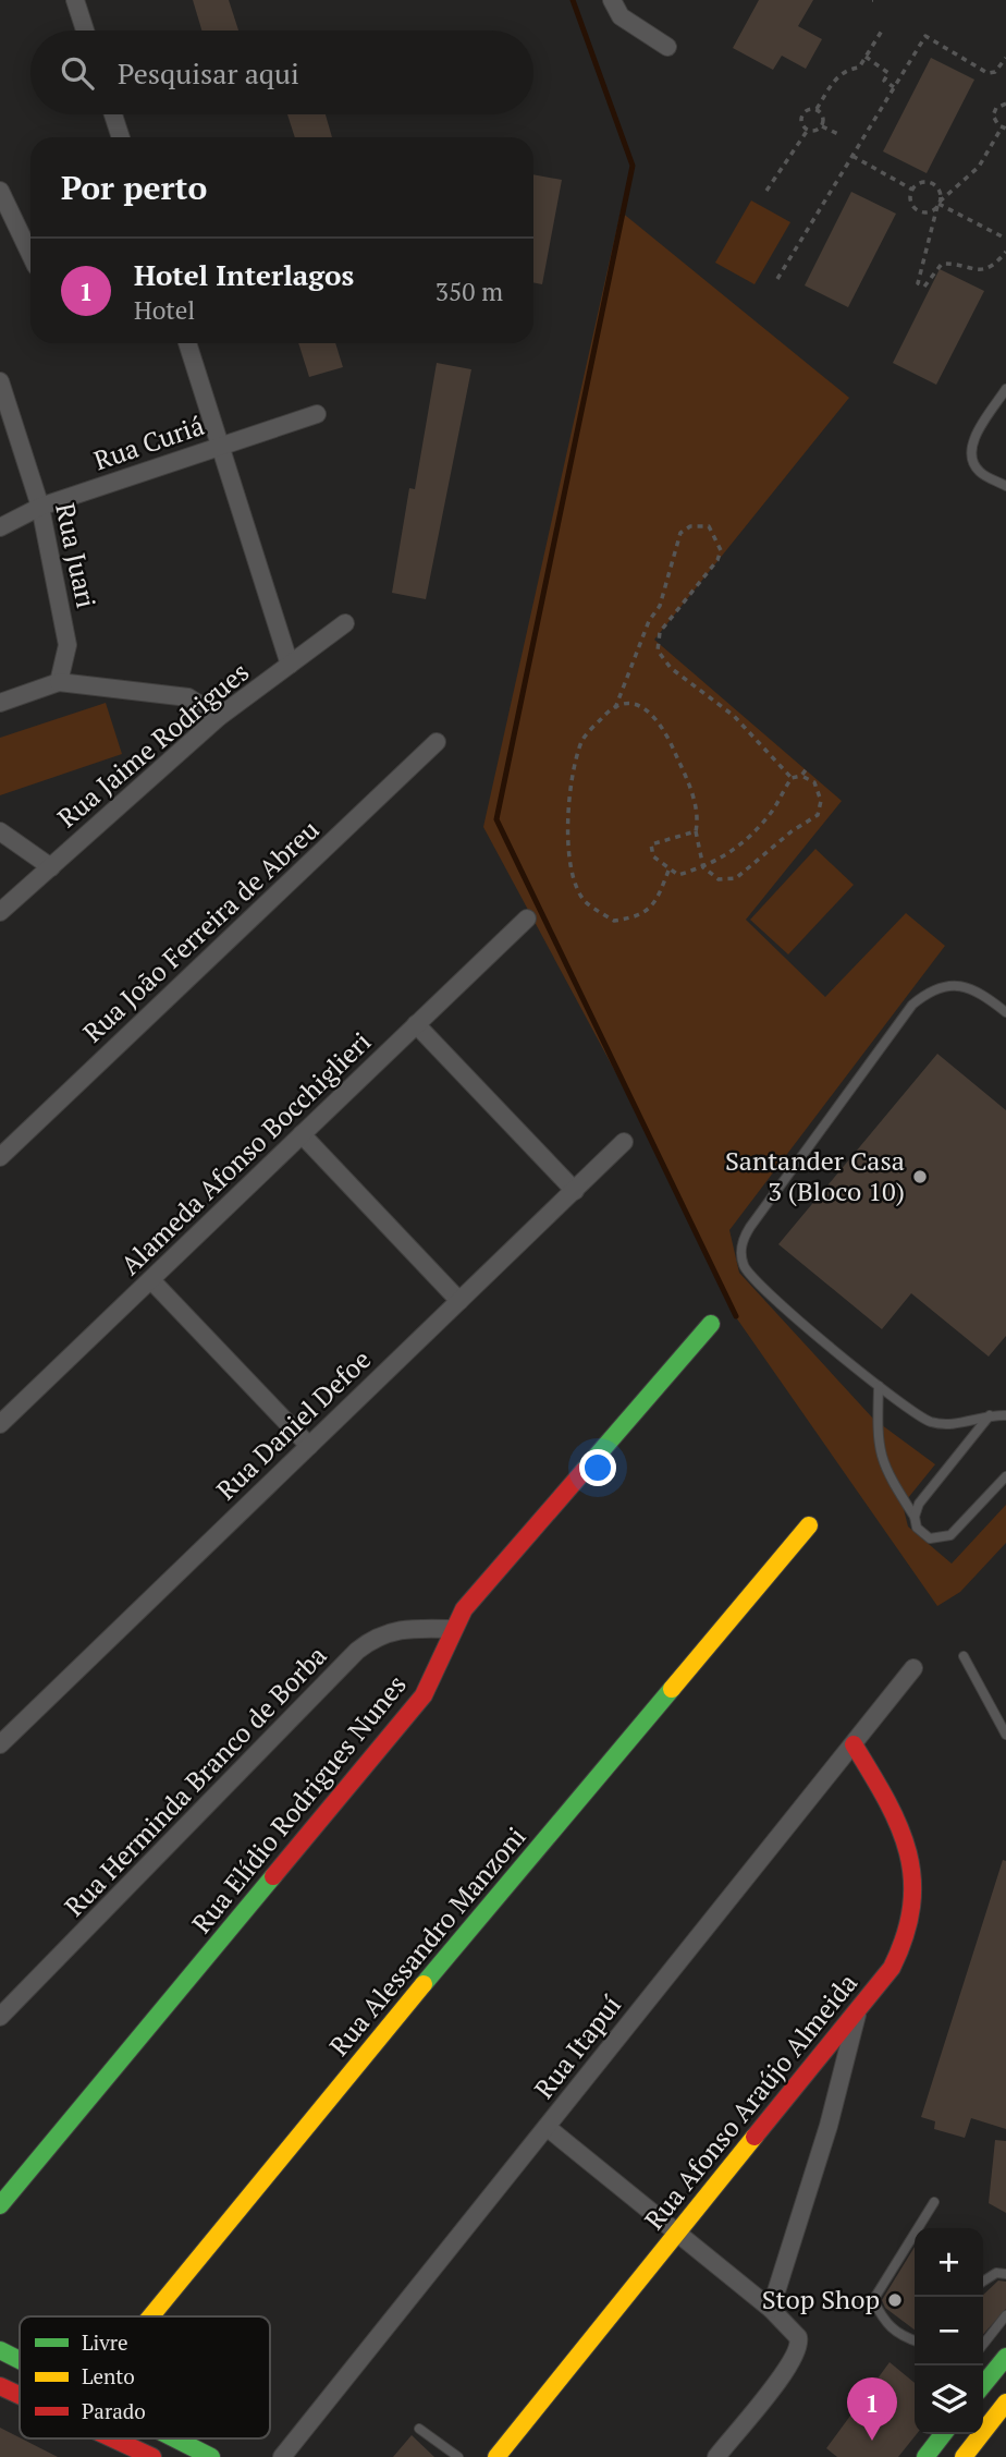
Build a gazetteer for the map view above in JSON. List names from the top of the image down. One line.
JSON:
{"streets":{"street":["Rua Curiá","Rua Juari","Rua Jaime Rodrigues","Rua João Ferreira de Abreu","Alameda Afonso Bocchiglieri","Rua Daniel Defoe","Rua Herminda Branco de Borba","Rua Elídio Rodrigues Nunes","Rua Alessandro Manzoni","Rua Itapuí","Rua Afonso Araújo Almeida"]},"crossings":[["Rua Curiá","Rua Juari"],["Rua Herminda Branco de Borba","Rua Elídio Rodrigues Nunes"],["Rua Itapuí","Rua Afonso Araújo Almeida"]],"places":["Santander Casa 3 (Bloco 10)","Stop Shop"],"legend":["Livre","Lento","Parado"],"page":{"search":"Pesquisar aqui","heading":"Por perto","list":[{"mark":"1","name":"Hotel Interlagos","note":"Hotel","value":"350 m"}],"map_buttons":["+","−"],"pins":"1"}}
